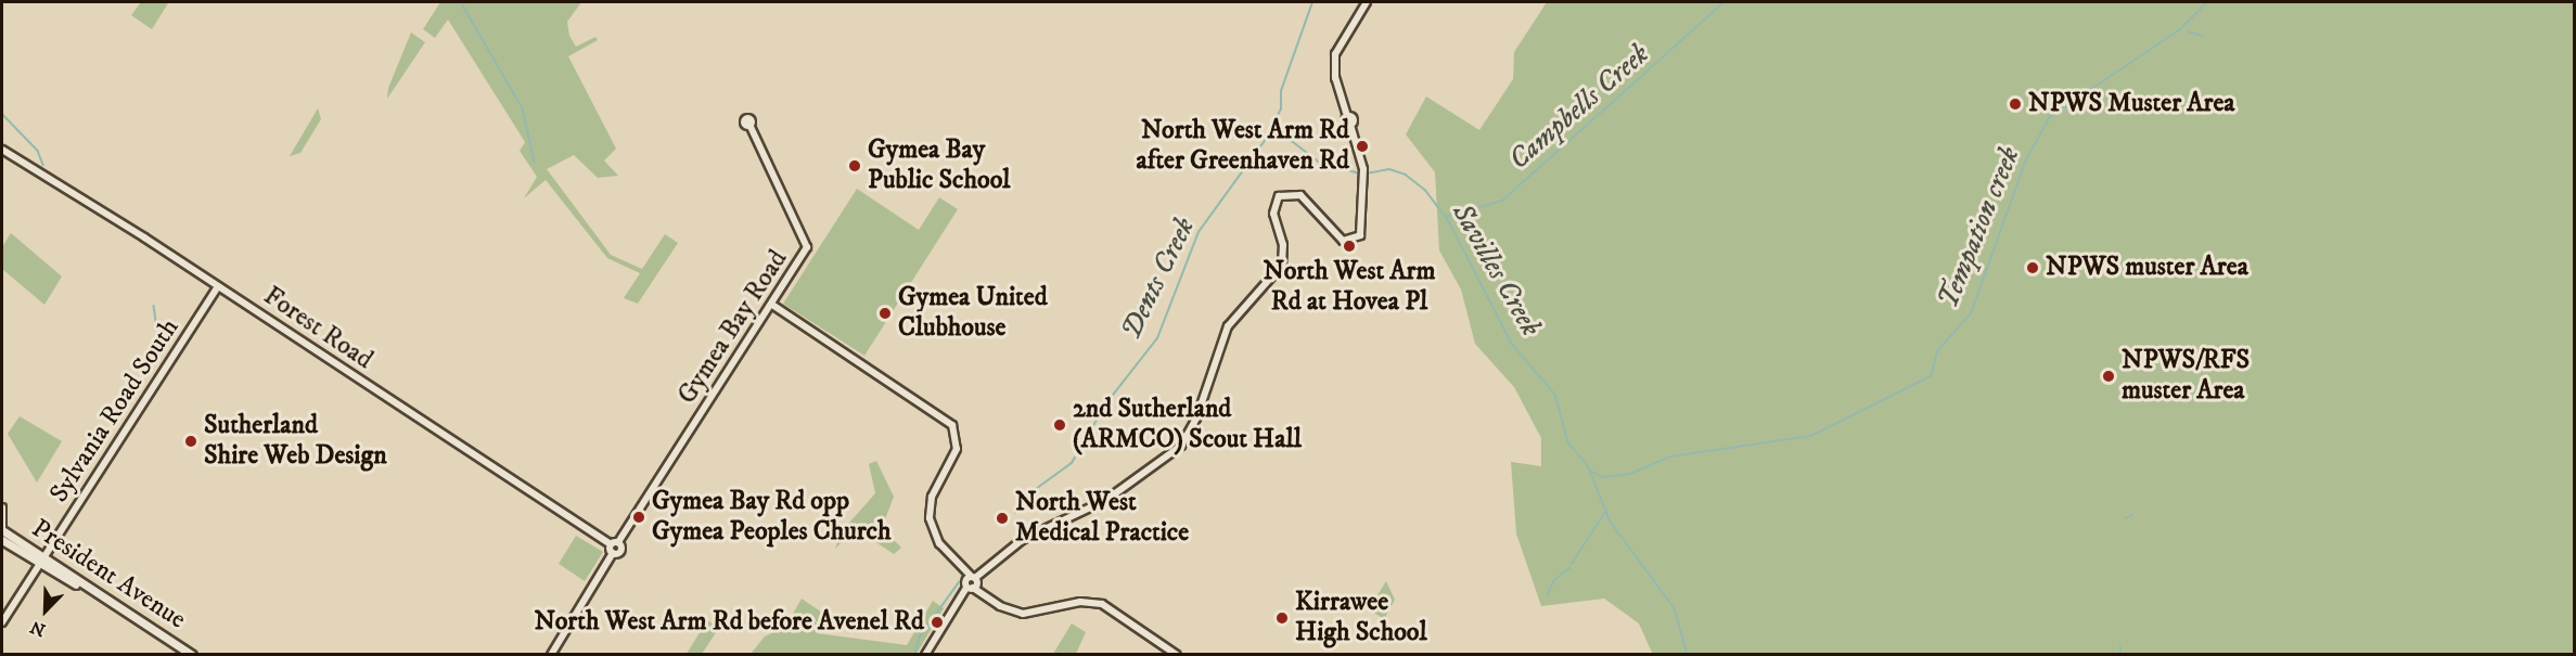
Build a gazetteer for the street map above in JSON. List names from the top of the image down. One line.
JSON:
{"streets":{"main road":["President Avenue"],"street":["Gymea Bay Road","Forest Road","Sylvania Road South"]},"crossings":[["Gymea Bay Road","Forest Road"],["Forest Road","Sylvania Road South"],["Sylvania Road South","President Avenue"]],"water":["Campbells Creek","Tempation creek","Savilles Creek","Dents Creek"],"places":["NPWS Muster Area","North West Arm Rd after Greenhaven Rd","Gymea Bay Public School","North West Arm Rd at Hovea Pl","NPWS muster Area","Gymea United Clubhouse","NPWS/RFS muster Area","2nd Sutherland (ARMCO) Scout Hall","Sutherland Shire Web Design","Gymea Bay Rd opp Gymea Peoples Church","North West Medical Practice","Kirrawee High School","North West Arm Rd before Avenel Rd"],"north":"bottom left"}
